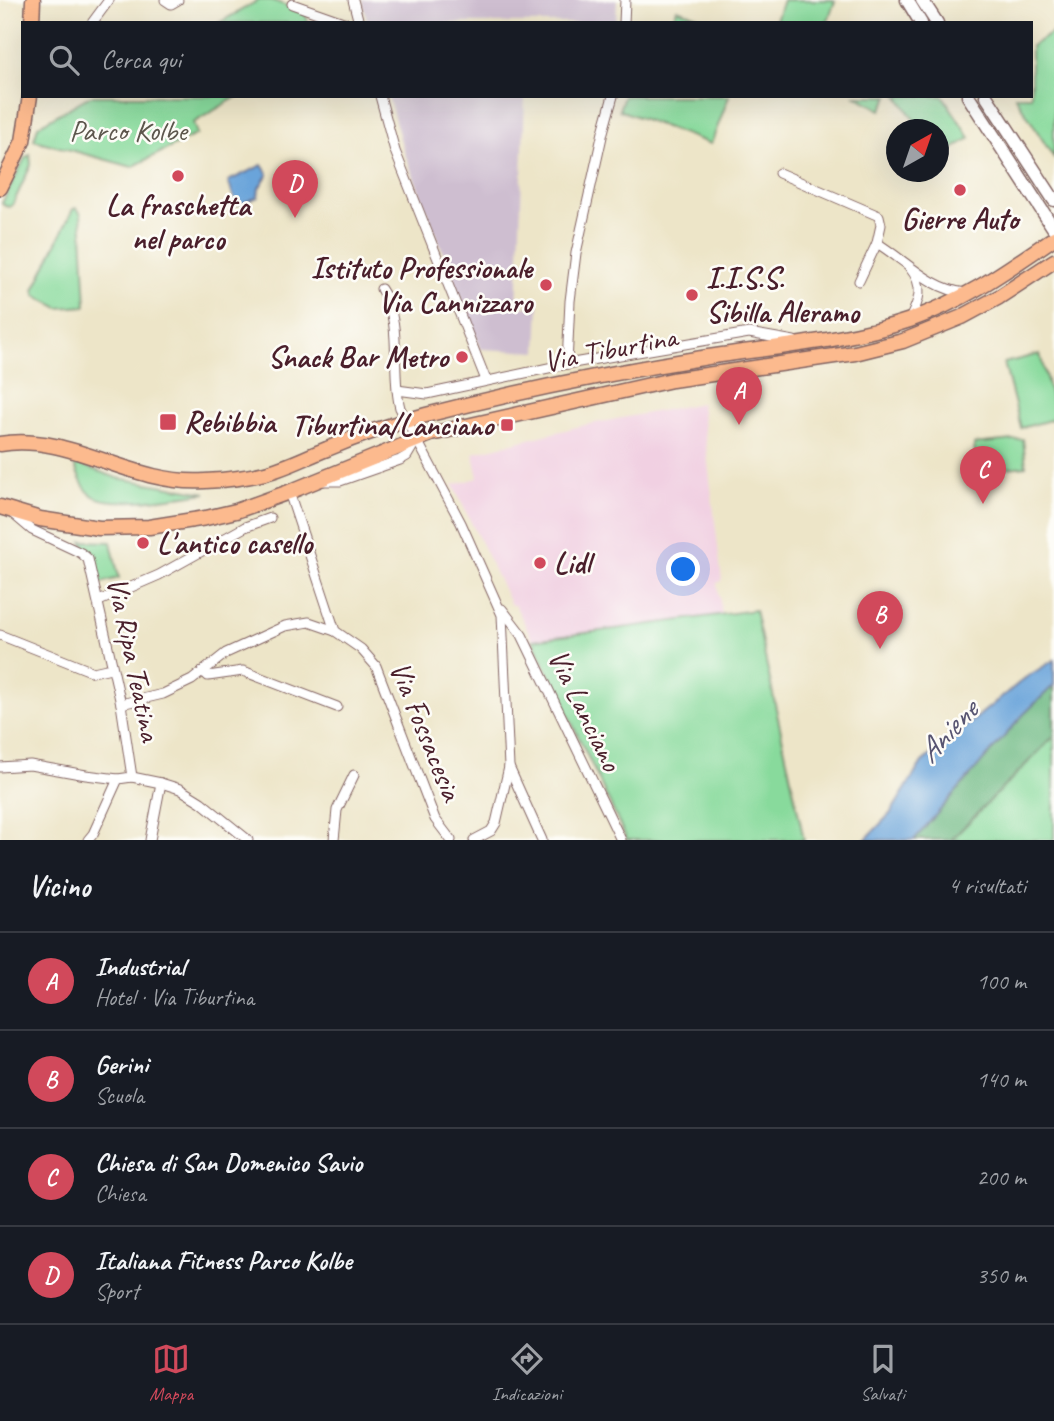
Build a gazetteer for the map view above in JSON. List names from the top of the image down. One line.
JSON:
{"streets":{"main road":["Via Tiburtina"],"street":["Via Ripa Teatina","Via Lanciano","Via Fossacesia"]},"crossings":[["Via Tiburtina","Via Ripa Teatina"],["Via Tiburtina","Via Lanciano"]],"water":["Aniene"],"parks":["Parco Kolbe"],"places":{"other":["La fraschetta nel parco","Gierre Auto","Istituto Professionale Via Cannizzaro","I.I.S.S. Sibilla Aleramo","Snack Bar Metro","L'antico casello","Lidl"],"transit":["Rebibbia","Tiburtina/Lanciano"]},"north":"top right","page":{"search":"Cerca qui","pins":["D","A","C","B"],"heading":["Vicino","4 risultati"],"list":[{"mark":"A","name":"Industrial","note":"Hotel · Via Tiburtina","value":"100 m"},{"mark":"B","name":"Gerini","note":"Scuola","value":"140 m"},{"mark":"C","name":"Chiesa di San Domenico Savio","note":"Chiesa","value":"200 m"},{"mark":"D","name":"Italiana Fitness Parco Kolbe","note":"Sport","value":"350 m"}],"nav":["Mappa","Indicazioni","Salvati"]}}
